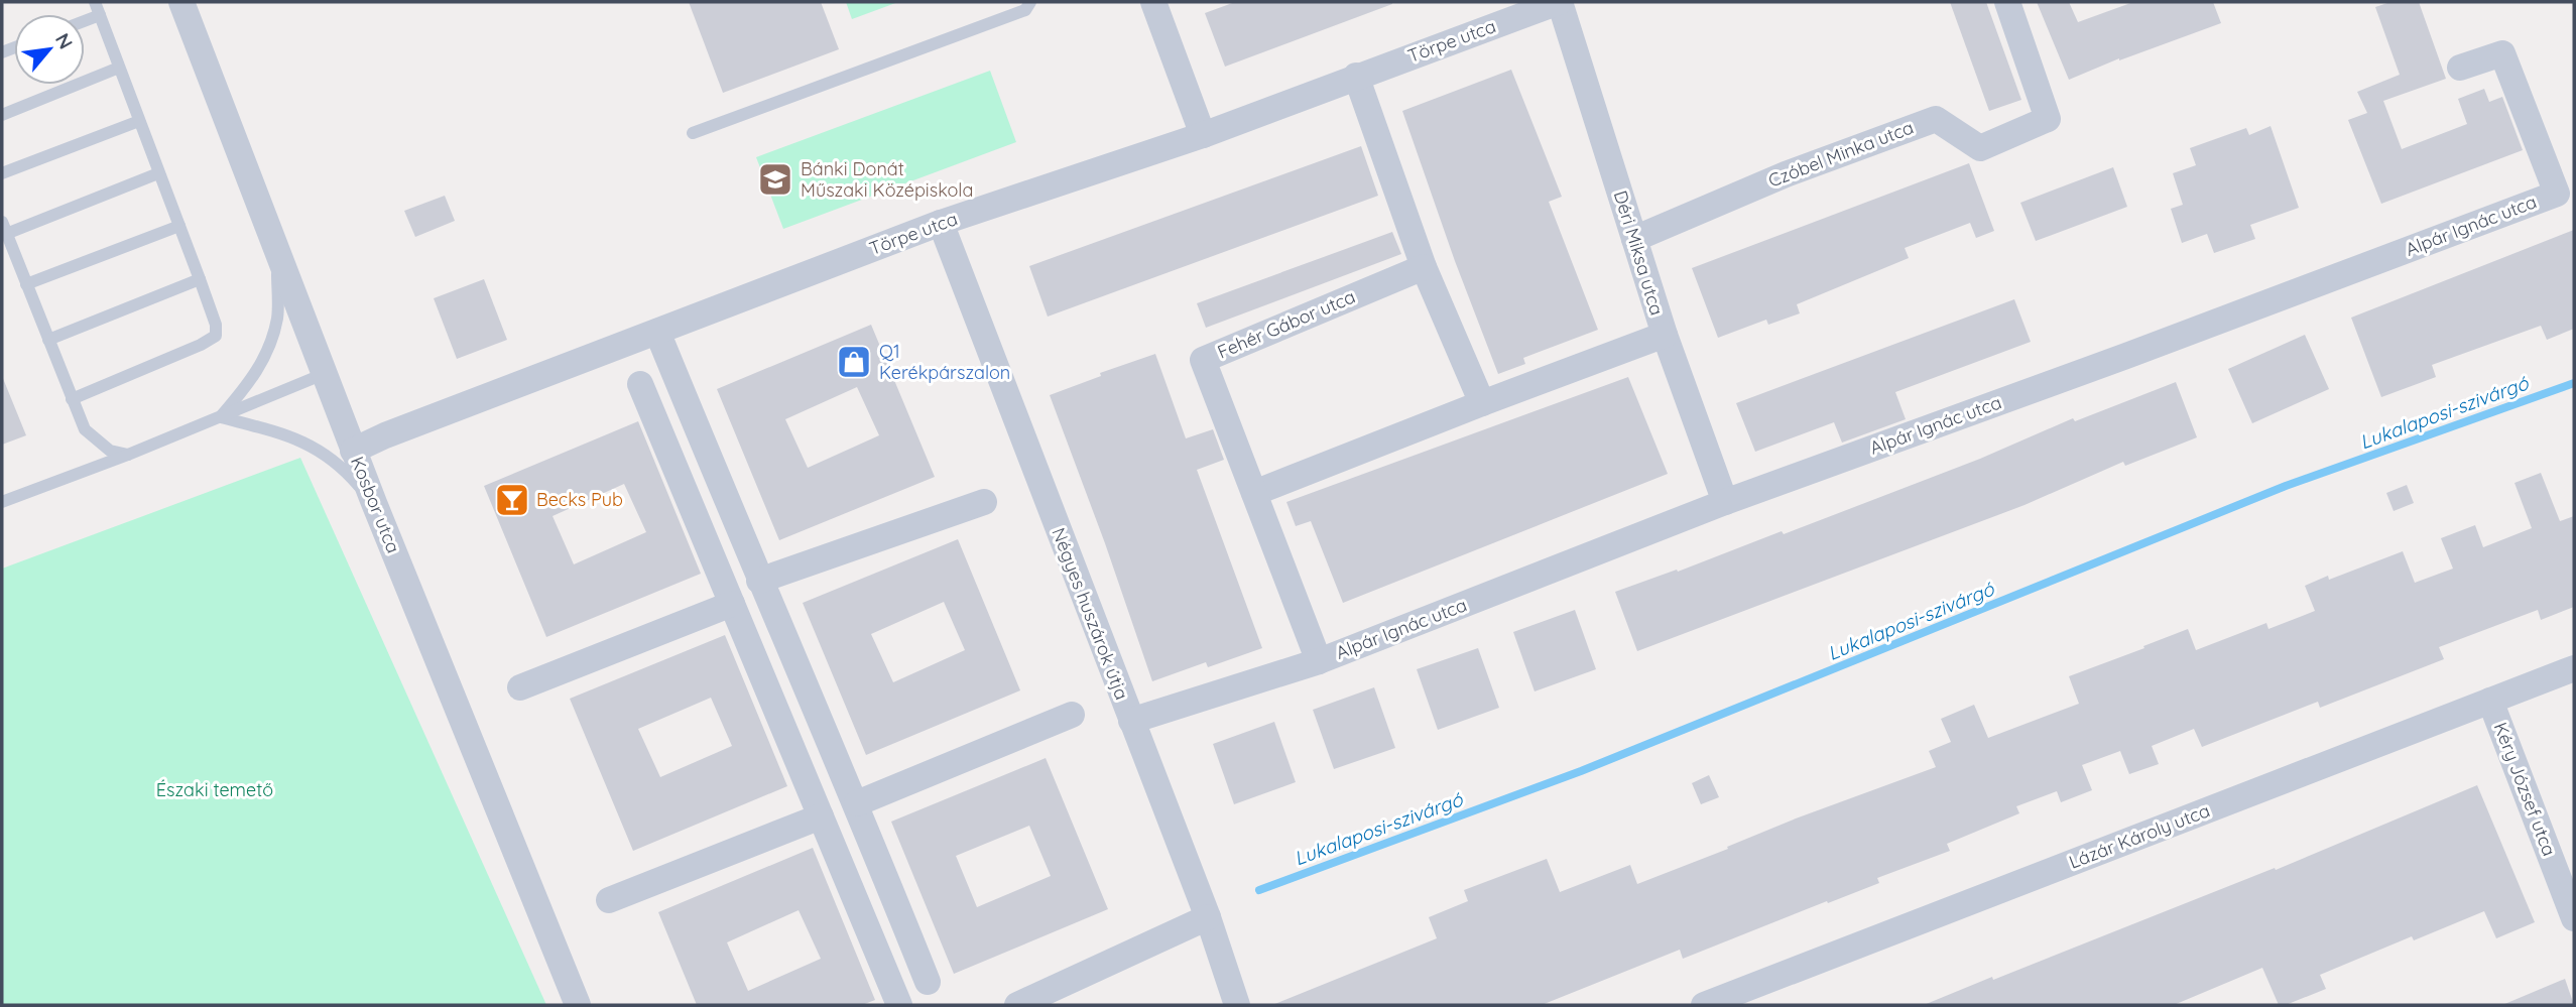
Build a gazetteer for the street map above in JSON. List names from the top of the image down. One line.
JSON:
{"streets":{"street":["Törpe utca","Czóbel Minka utca","Alpár Ignác utca","Déri Miksa utca","Fehér Gábor utca","Kosbor utca","Négyes huszárok útja","Kéry József utca","Lázár Károly utca"]},"crossings":[["Törpe utca","Déri Miksa utca"],["Törpe utca","Kosbor utca"],["Törpe utca","Négyes huszárok útja"],["Czóbel Minka utca","Déri Miksa utca"],["Alpár Ignác utca","Déri Miksa utca"],["Alpár Ignác utca","Fehér Gábor utca"],["Alpár Ignác utca","Négyes huszárok útja"],["Kéry József utca","Lázár Károly utca"]],"water":["Lukalaposi-szivárgó"],"parks":["Északi temető"],"places":{"school or university":["Bánki Donát Műszaki Középiskola"],"shop":["Q1 Kerékpárszalon"],"bar":["Becks Pub"]},"north":"top right"}
